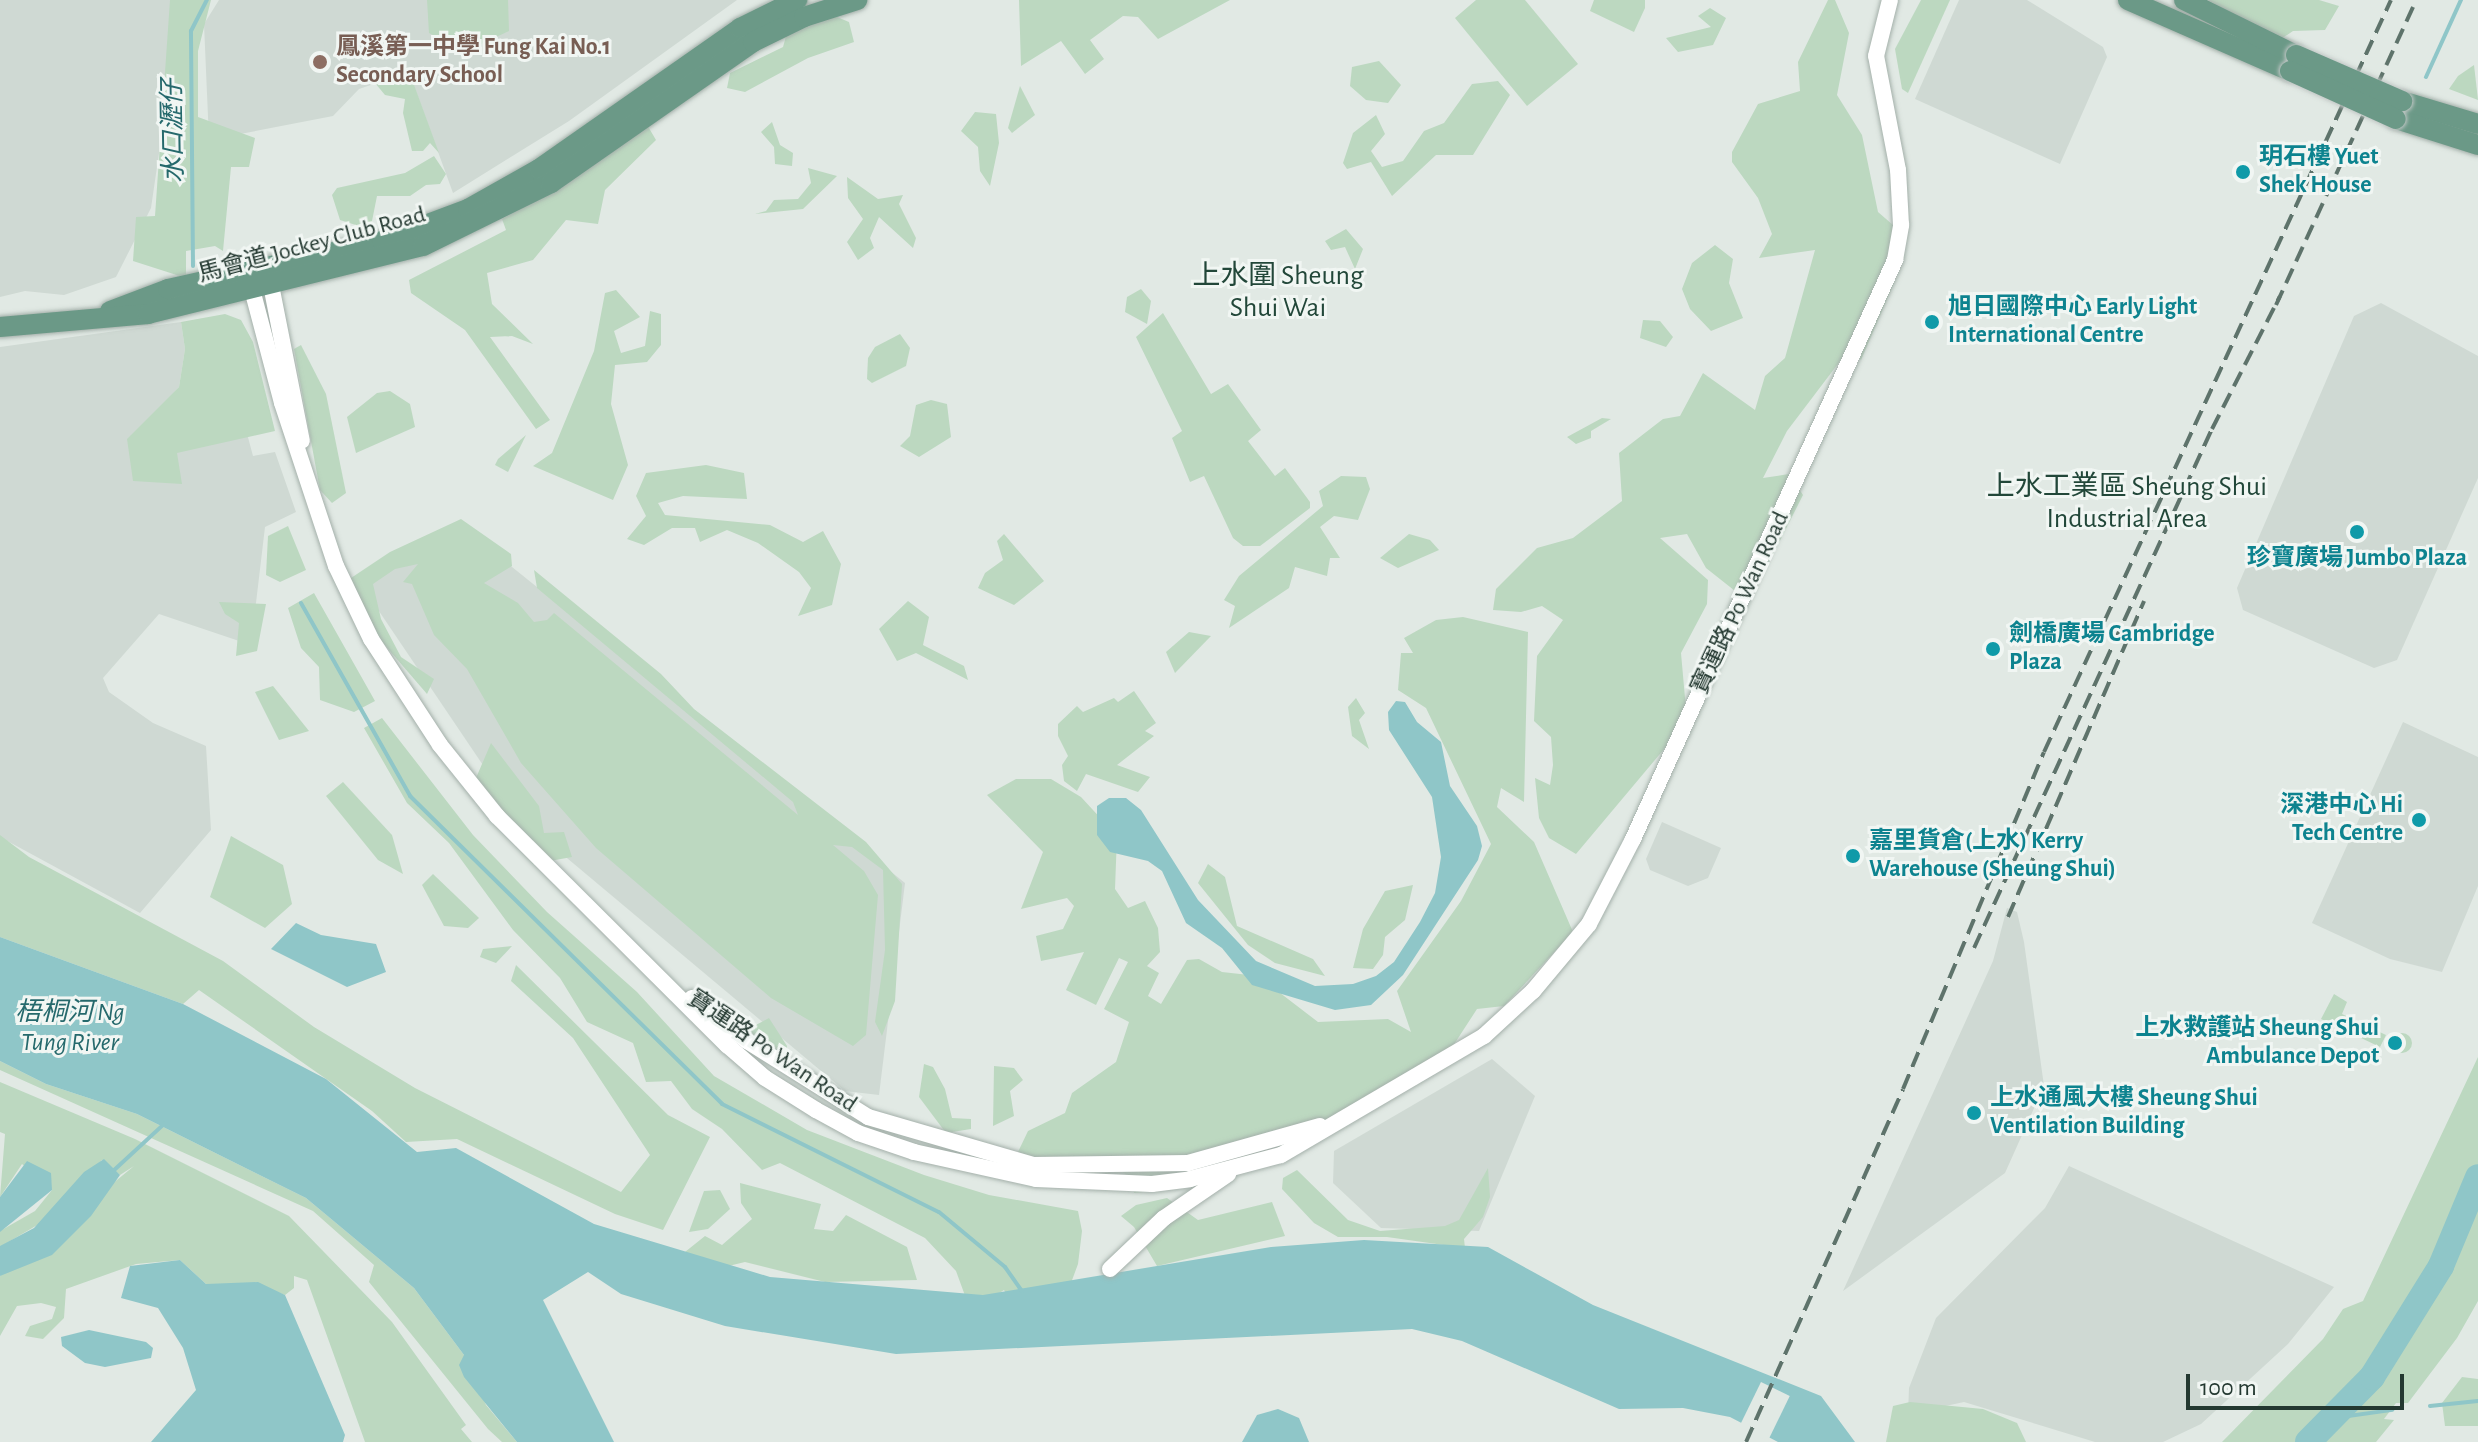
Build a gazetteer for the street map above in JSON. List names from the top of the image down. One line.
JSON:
{"streets":{"main road":["馬會道 Jockey Club Road"],"street":["寶運路 Po Wan Road"]},"crossings":[["馬會道 Jockey Club Road","寶運路 Po Wan Road"]],"districts":["上水圍 Sheung Shui Wai","上水工業區 Sheung Shui Industrial Area"],"water":["水口瀝仔","梧桐河 Ng Tung River"],"places":["鳳溪第一中學 Fung Kai No.1 Secondary School","玥石樓 Yuet Shek House","旭日國際中心 Early Light International Centre","珍寶廣場 Jumbo Plaza","劍橋廣場 Cambridge Plaza","深港中心 Hi Tech Centre","嘉里貨倉(上水) Kerry Warehouse (Sheung Shui)","上水救護站 Sheung Shui Ambulance Depot","上水通風大樓 Sheung Shui Ventilation Building"],"scale_bar":"100 m"}
